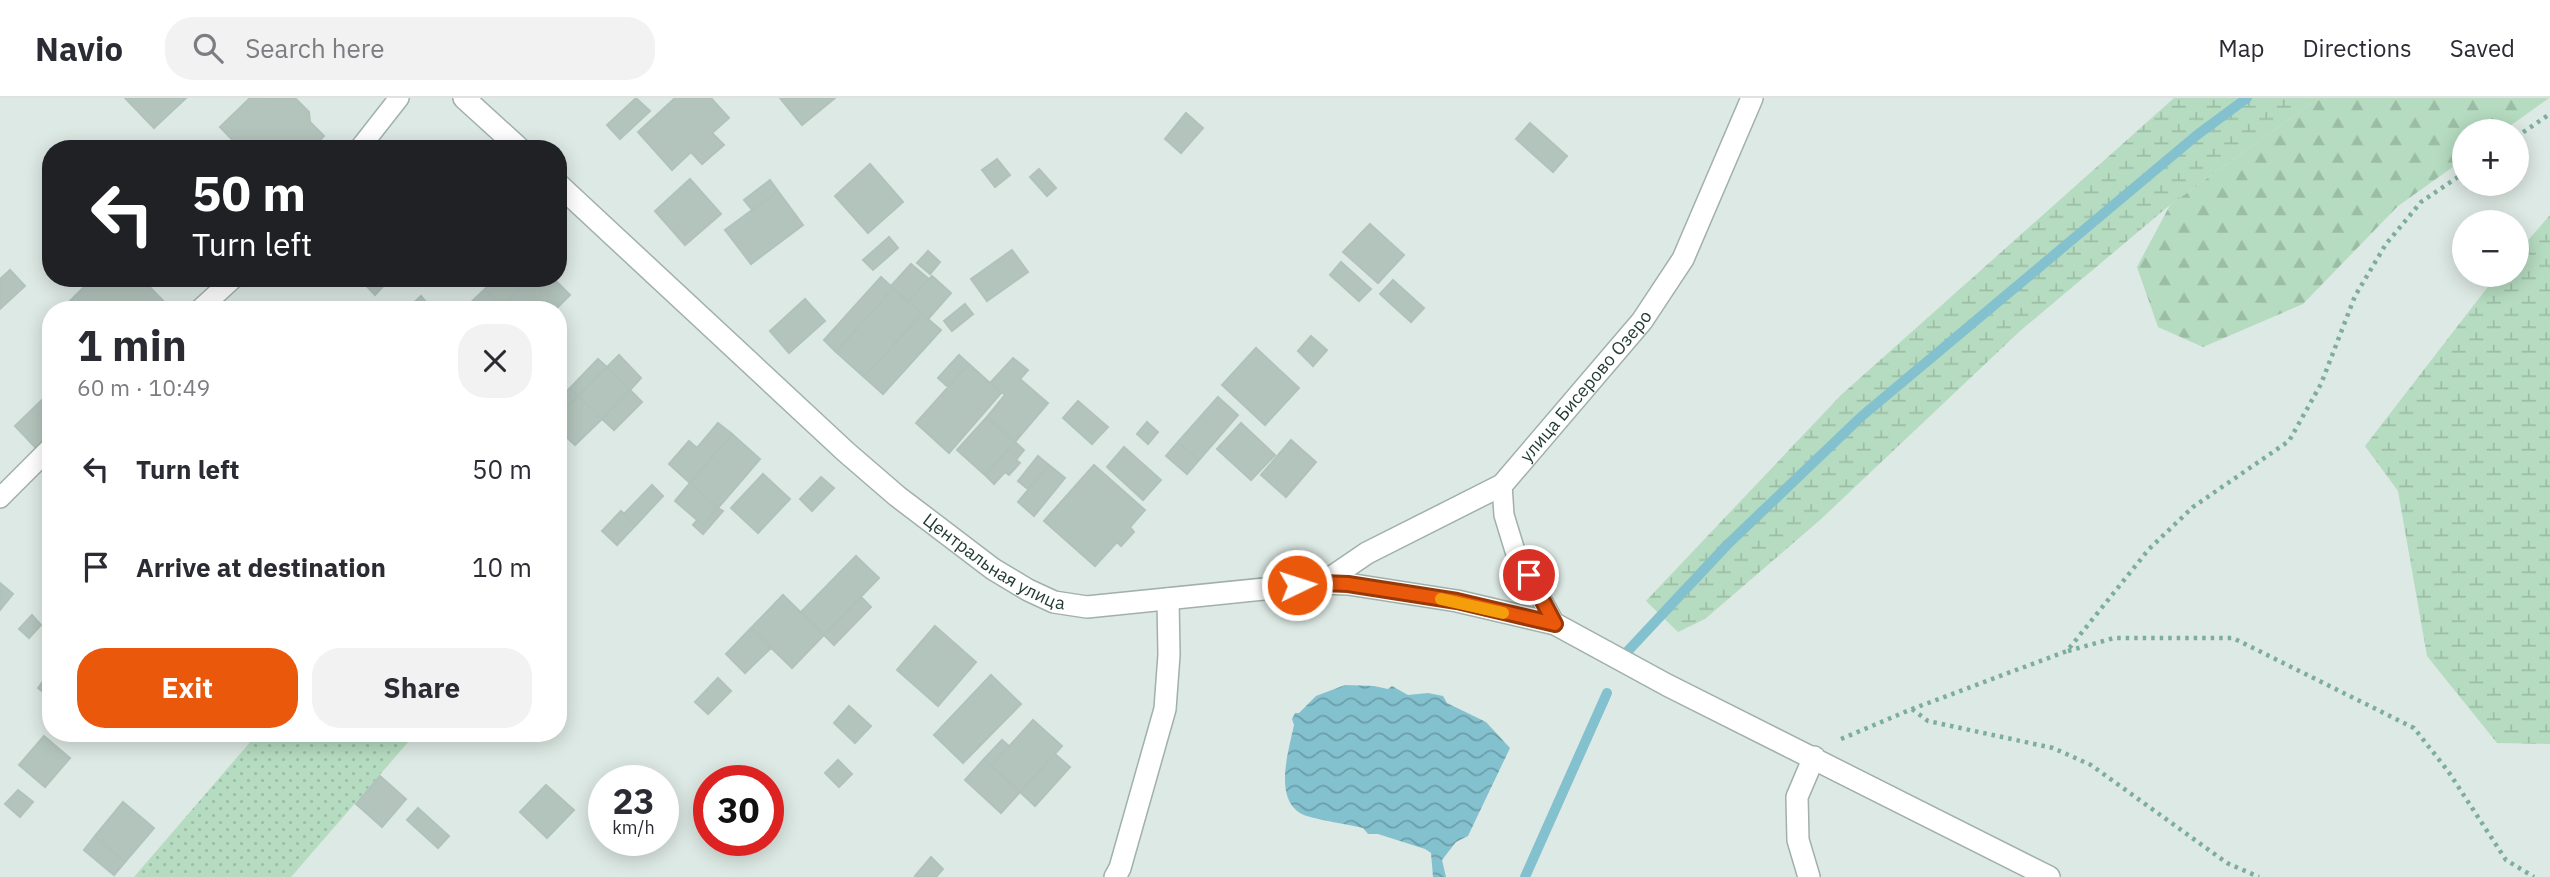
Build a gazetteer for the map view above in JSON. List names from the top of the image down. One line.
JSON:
{"streets":{"street":["улица Бисерово Озеро","Центральная улица"]},"crossings":[["улица Бисерово Озеро","Центральная улица"]],"page":{"header":"Navio","search":"Search here","nav":["Map","Directions","Saved"],"map_buttons":["+","−"],"turn":["50 m","Turn left"],"heading":["1 min","60 m · 10:49"],"list":[{"name":"Turn left","value":"50 m"},{"name":"Arrive at destination","value":"10 m"}],"buttons":["Exit","Share"],"speed":"23 km/h","limit":"30"}}
